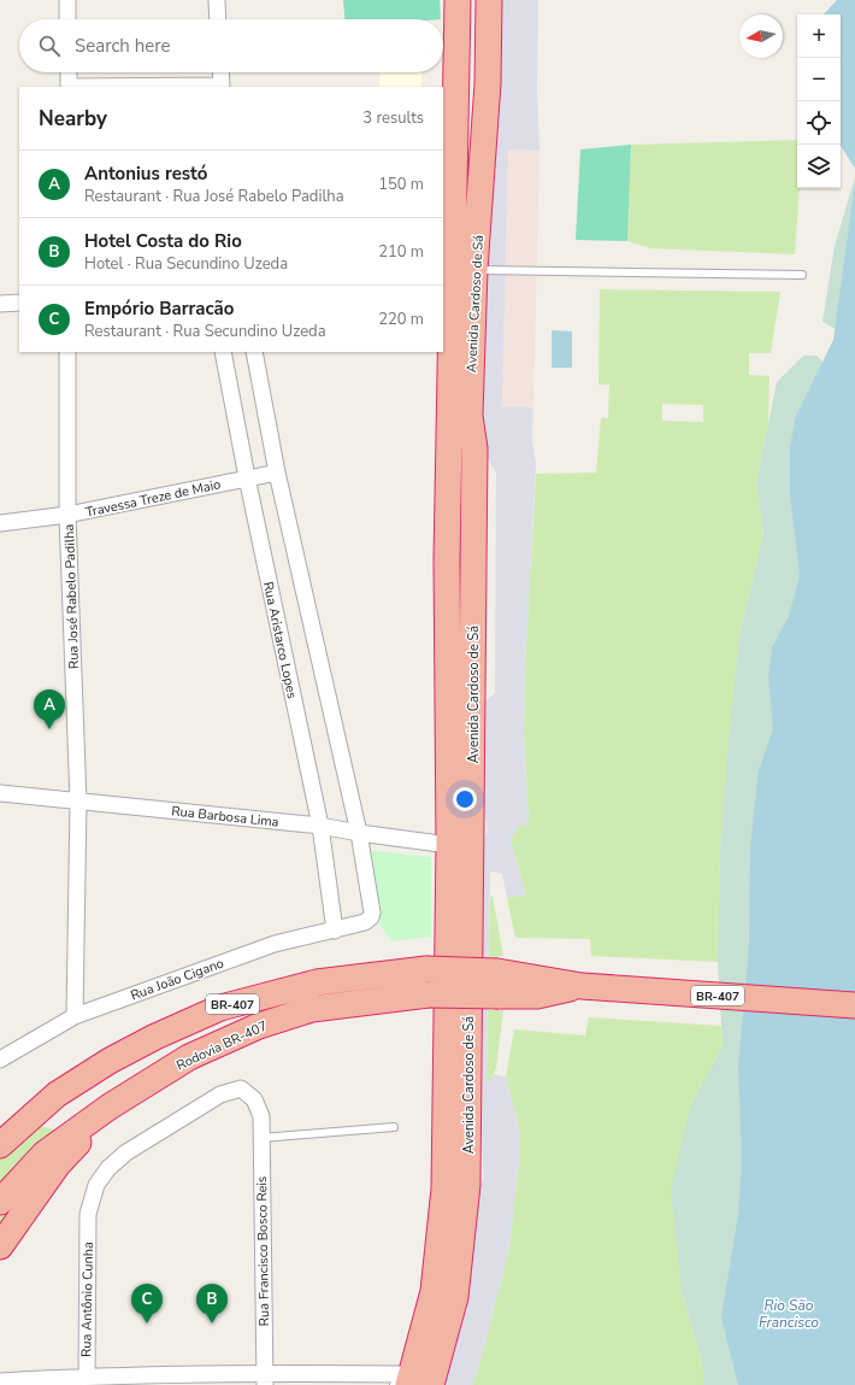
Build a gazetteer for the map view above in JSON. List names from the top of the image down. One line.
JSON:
{"streets":{"highway":["Avenida Cardoso de Sá","BR-407","Rodovia BR-407"],"street":["Travessa Treze de Maio","Rua José Rabelo Padilha","Rua Aristarco Lopes","Rua Barbosa Lima","Rua João Cigano","Rua Francisco Bosco Reis","Rua Antônio Cunha"]},"crossings":[["Avenida Cardoso de Sá","Rua Barbosa Lima"],["Travessa Treze de Maio","Rua José Rabelo Padilha"],["Travessa Treze de Maio","Rua Aristarco Lopes"],["Rua José Rabelo Padilha","Rua Barbosa Lima"],["Rua José Rabelo Padilha","Rua João Cigano"],["Rua Aristarco Lopes","Rua Barbosa Lima"],["Rua Aristarco Lopes","Rua João Cigano"],["Rua Barbosa Lima","Rua João Cigano"],["BR-407","Rodovia BR-407"],["Rua Francisco Bosco Reis","Rua Antônio Cunha"]],"water":["Rio São Francisco"],"north":"left","page":{"map_buttons":["+","−"],"search":"Search here","heading":["Nearby","3 results"],"list":[{"mark":"A","name":"Antonius restó","note":"Restaurant · Rua José Rabelo Padilha","value":"150 m"},{"mark":"B","name":"Hotel Costa do Rio","note":"Hotel · Rua Secundino Uzeda","value":"210 m"},{"mark":"C","name":"Empório Barracão","note":"Restaurant · Rua Secundino Uzeda","value":"220 m"}],"pins":["A","B","C"]}}
